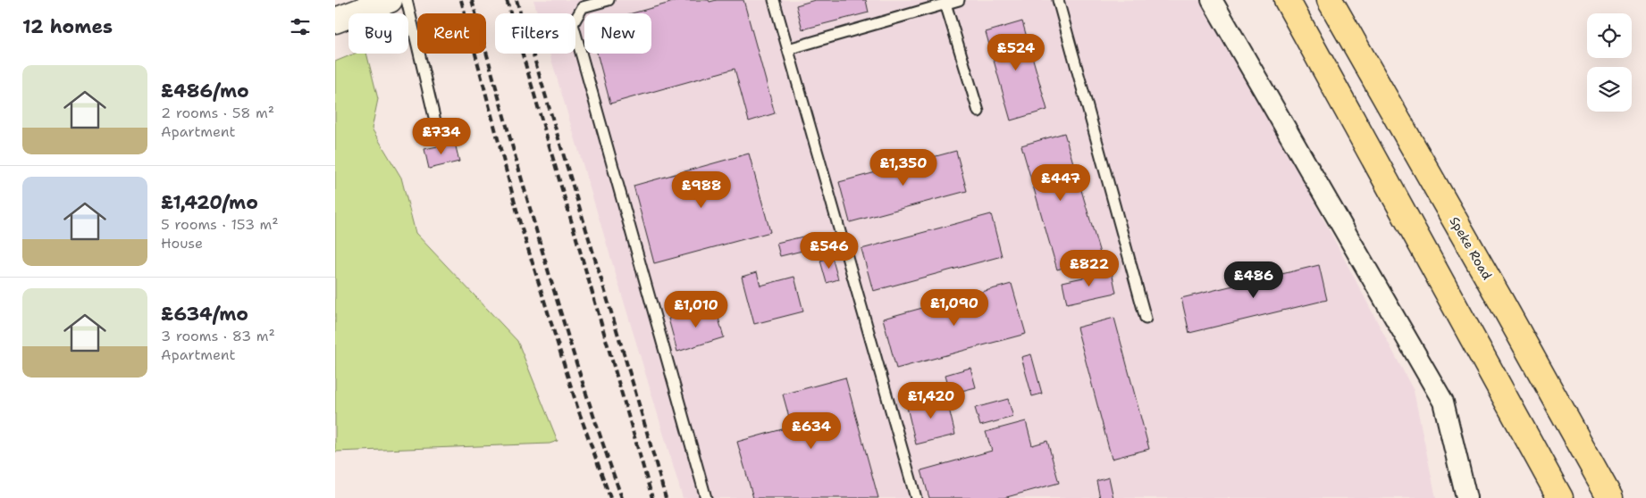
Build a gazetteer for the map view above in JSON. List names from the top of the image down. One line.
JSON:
{"streets":{"highway":["Speke Road"]},"page":{"heading":"12 homes","chip":["Buy","Rent","Filters","New"],"price":["£524","£734","£1,350","£447","£988","£546","£822","£486","£1,090","£1,010","£1,420","£634"],"list":[{"name":"£486/mo","note":"2 rooms · 58 m² · Apartment"},{"name":"£1,420/mo","note":"5 rooms · 153 m² · House"},{"name":"£634/mo","note":"3 rooms · 83 m² · Apartment"}]}}
